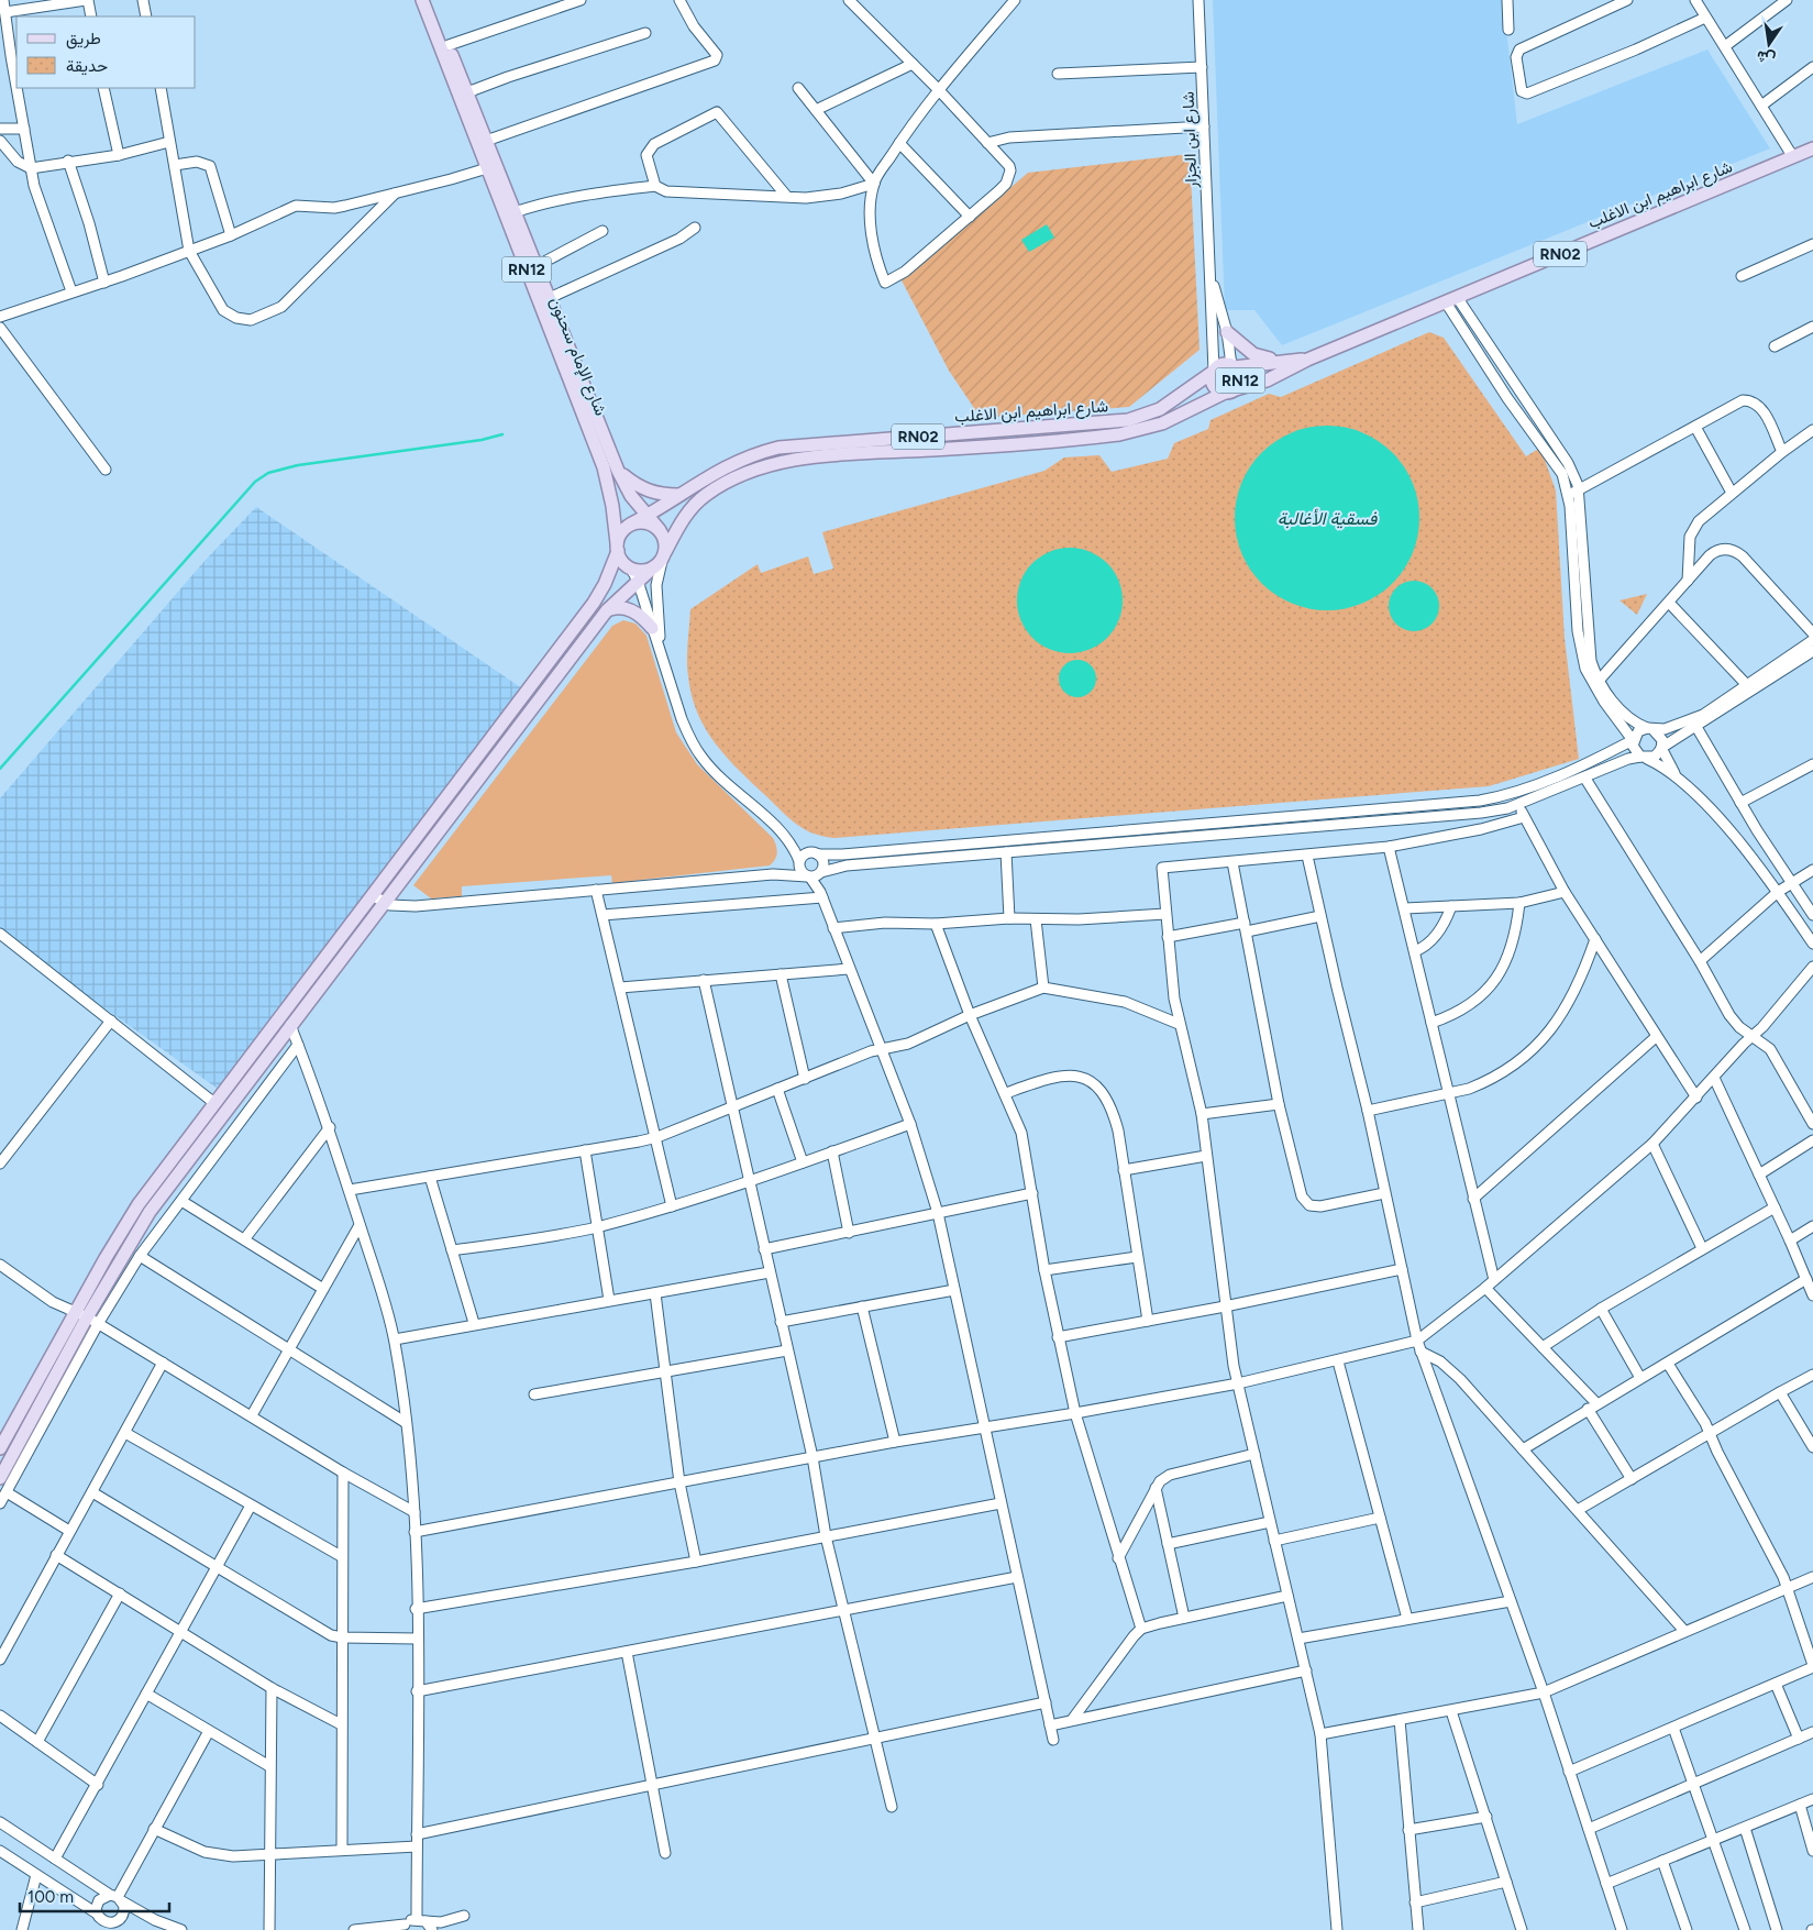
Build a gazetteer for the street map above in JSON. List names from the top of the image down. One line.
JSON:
{"streets":{"main road":["شارع ابراهيم ابن الاغلب","RN02","RN12","شارع الإمام سحنون"],"street":["شارع ابن الجزار"]},"crossings":[["شارع ابن الجزار","شارع ابراهيم ابن الاغلب"],["شارع ابن الجزار","RN12"],["شارع ابراهيم ابن الاغلب","RN12"],["شارع ابراهيم ابن الاغلب","شارع الإمام سحنون"],["RN12","شارع الإمام سحنون"]],"water":["فسقية الأغالبة"],"legend":["طريق","حديقة"],"scale_bar":"100 m","north":"bottom"}
